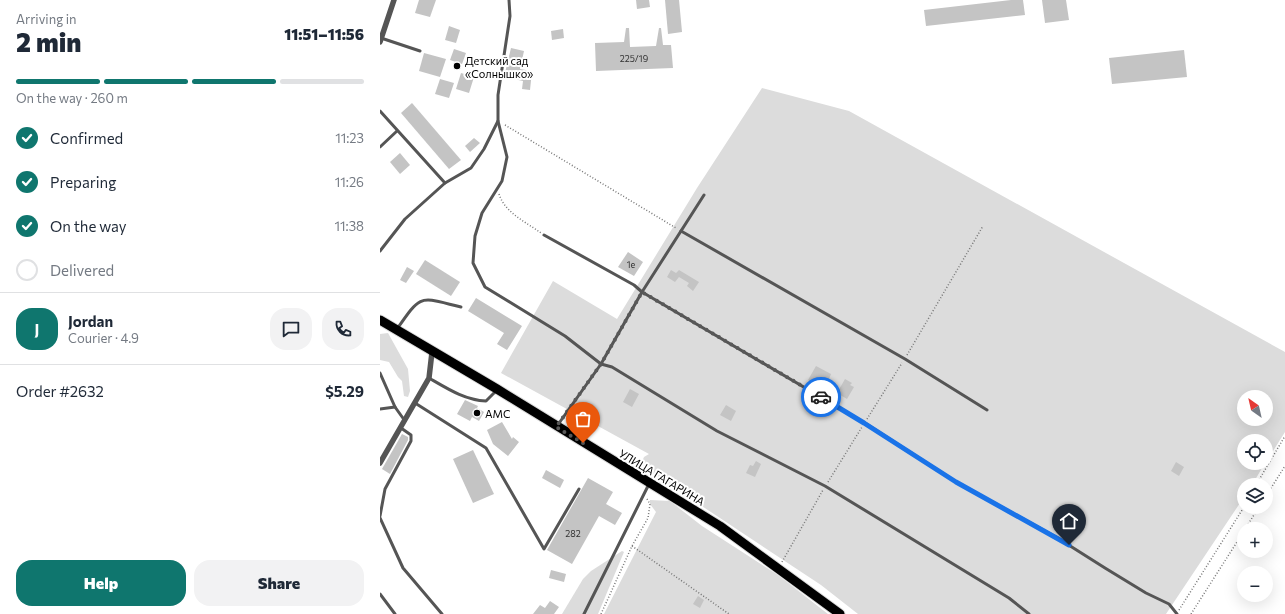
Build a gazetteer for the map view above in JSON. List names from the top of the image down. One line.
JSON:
{"streets":{"main road":["УЛИЦА ГАГАРИНА"]},"places":["Детский сад «Солнышко»","AMC"],"house_numbers":["225/19","1е","282"],"north":"top left","page":{"heading":["2 min","Arriving in","11:51–11:56"],"panel":["Jordan","Courier · 4.9","Order #2632","$5.29"],"bar":"On the way · 260 m","list":[["Confirmed","11:23"],["Preparing","11:26"],["On the way","11:38"],"Delivered"],"round":"J","map_buttons":["+","−"],"buttons":["Help","Share"]}}
